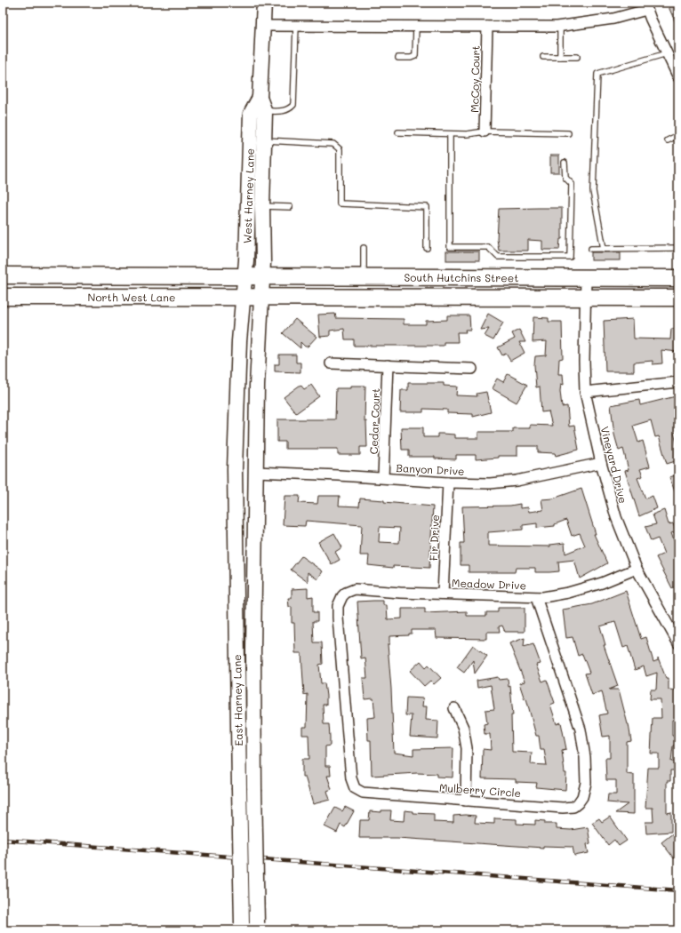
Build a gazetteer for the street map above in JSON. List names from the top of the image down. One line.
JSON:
{"streets":{"main road":["West Harney Lane","South Hutchins Street","North West Lane","East Harney Lane"],"street":["McCoy Court","Cedar Court","Vineyard Drive","Banyon Drive","Fir Drive","Meadow Drive","Mulberry Circle"]},"crossings":[["West Harney Lane","South Hutchins Street"],["West Harney Lane","North West Lane"],["West Harney Lane","East Harney Lane"],["South Hutchins Street","North West Lane"],["South Hutchins Street","Vineyard Drive"],["South Hutchins Street","East Harney Lane"],["North West Lane","East Harney Lane"],["Cedar Court","Banyon Drive"],["Vineyard Drive","Banyon Drive"],["Vineyard Drive","Meadow Drive"],["Banyon Drive","Fir Drive"],["Banyon Drive","East Harney Lane"],["Fir Drive","Meadow Drive"],["Meadow Drive","Mulberry Circle"]]}
